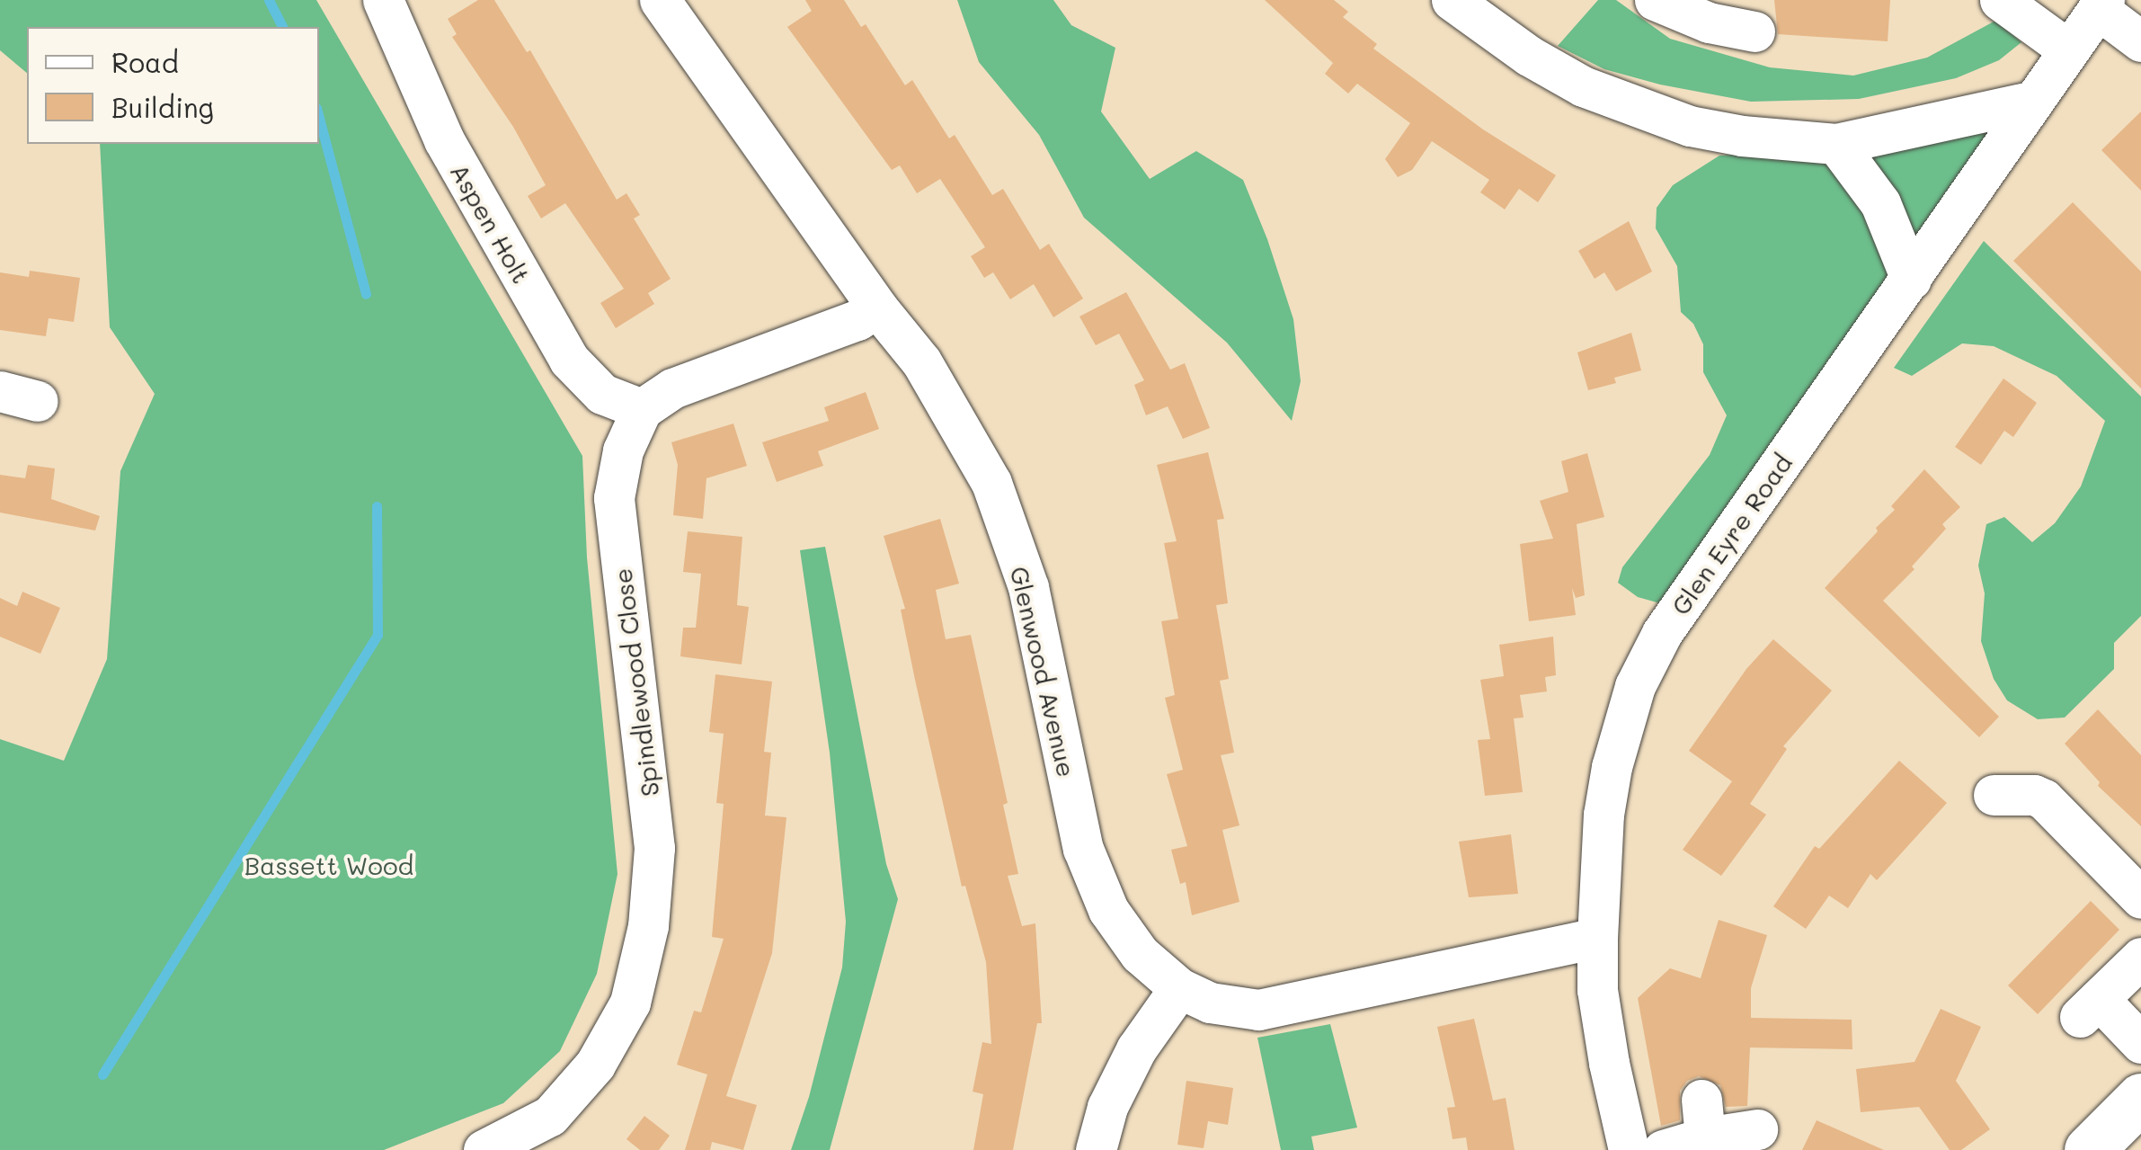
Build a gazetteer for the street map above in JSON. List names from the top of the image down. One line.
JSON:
{"streets":{"street":["Aspen Holt","Glen Eyre Road","Glenwood Avenue","Spindlewood Close"]},"crossings":[["Aspen Holt","Spindlewood Close"],["Glen Eyre Road","Glenwood Avenue"]],"parks":["Bassett Wood"],"legend":["Road","Building"]}
